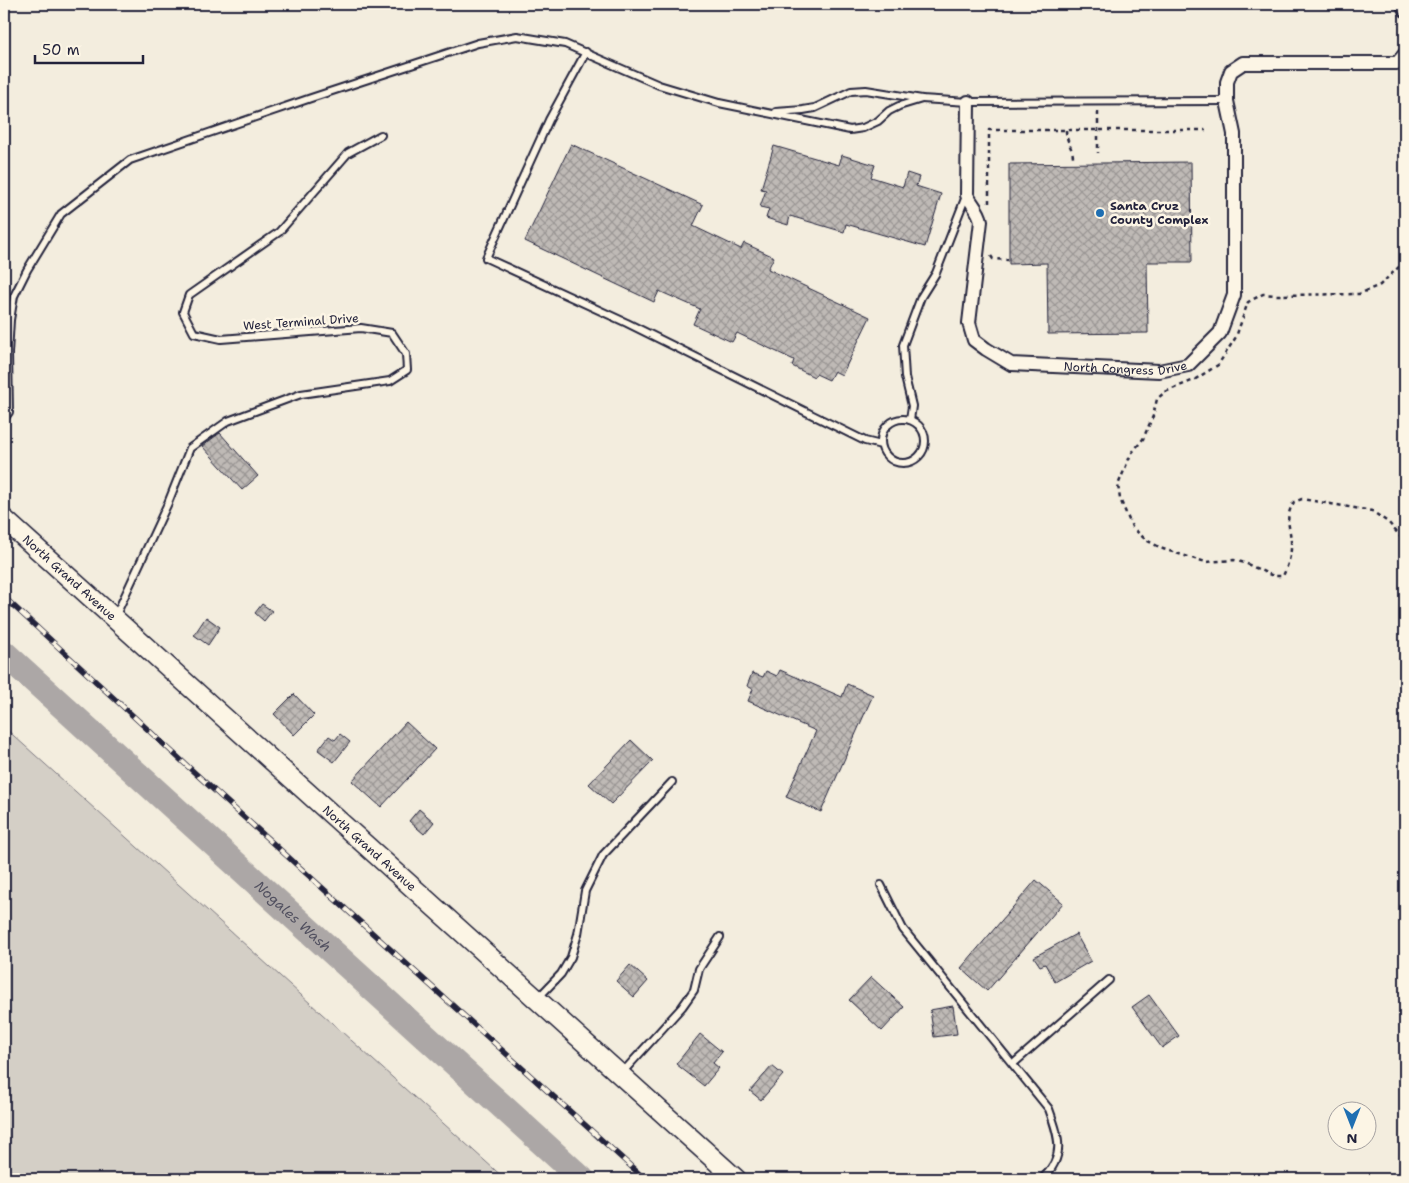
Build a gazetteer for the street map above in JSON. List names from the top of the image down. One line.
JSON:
{"streets":{"main road":["North Grand Avenue"],"street":["North Congress Drive"],"lane":["West Terminal Drive"]},"crossings":[["West Terminal Drive","North Grand Avenue"]],"water":["Nogales Wash"],"places":["Santa Cruz County Complex"],"scale_bar":"50 m","north":"bottom"}
